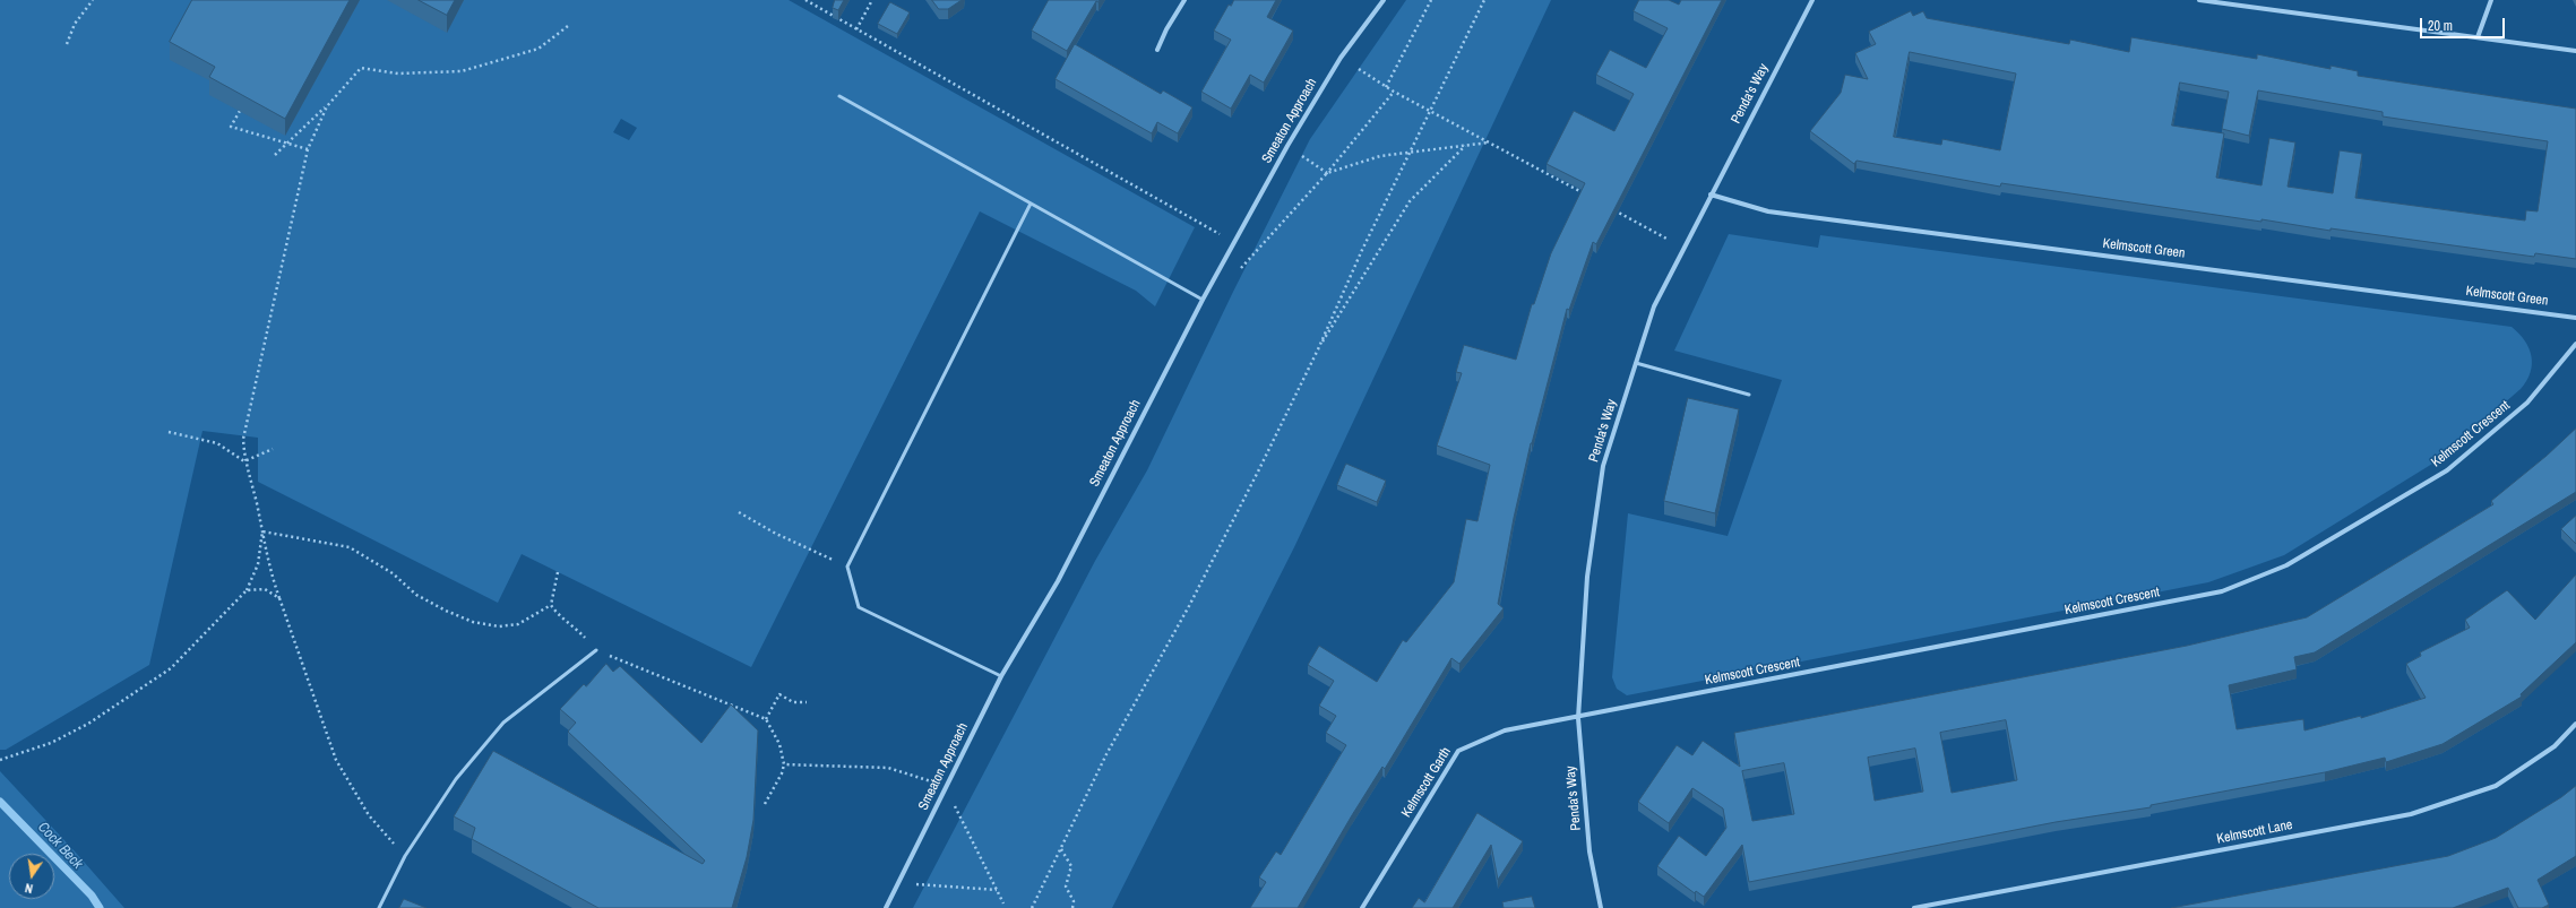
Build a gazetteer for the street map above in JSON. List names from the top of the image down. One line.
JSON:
{"streets":{"street":["Penda's Way","Smeaton Approach","Kelmscott Green","Kelmscott Crescent","Kelmscott Garth","Kelmscott Lane"]},"crossings":[["Penda's Way","Kelmscott Green"],["Penda's Way","Kelmscott Crescent"],["Penda's Way","Kelmscott Garth"],["Kelmscott Crescent","Kelmscott Garth"]],"water":["Cock Beck"],"scale_bar":"20 m","north":"bottom"}
